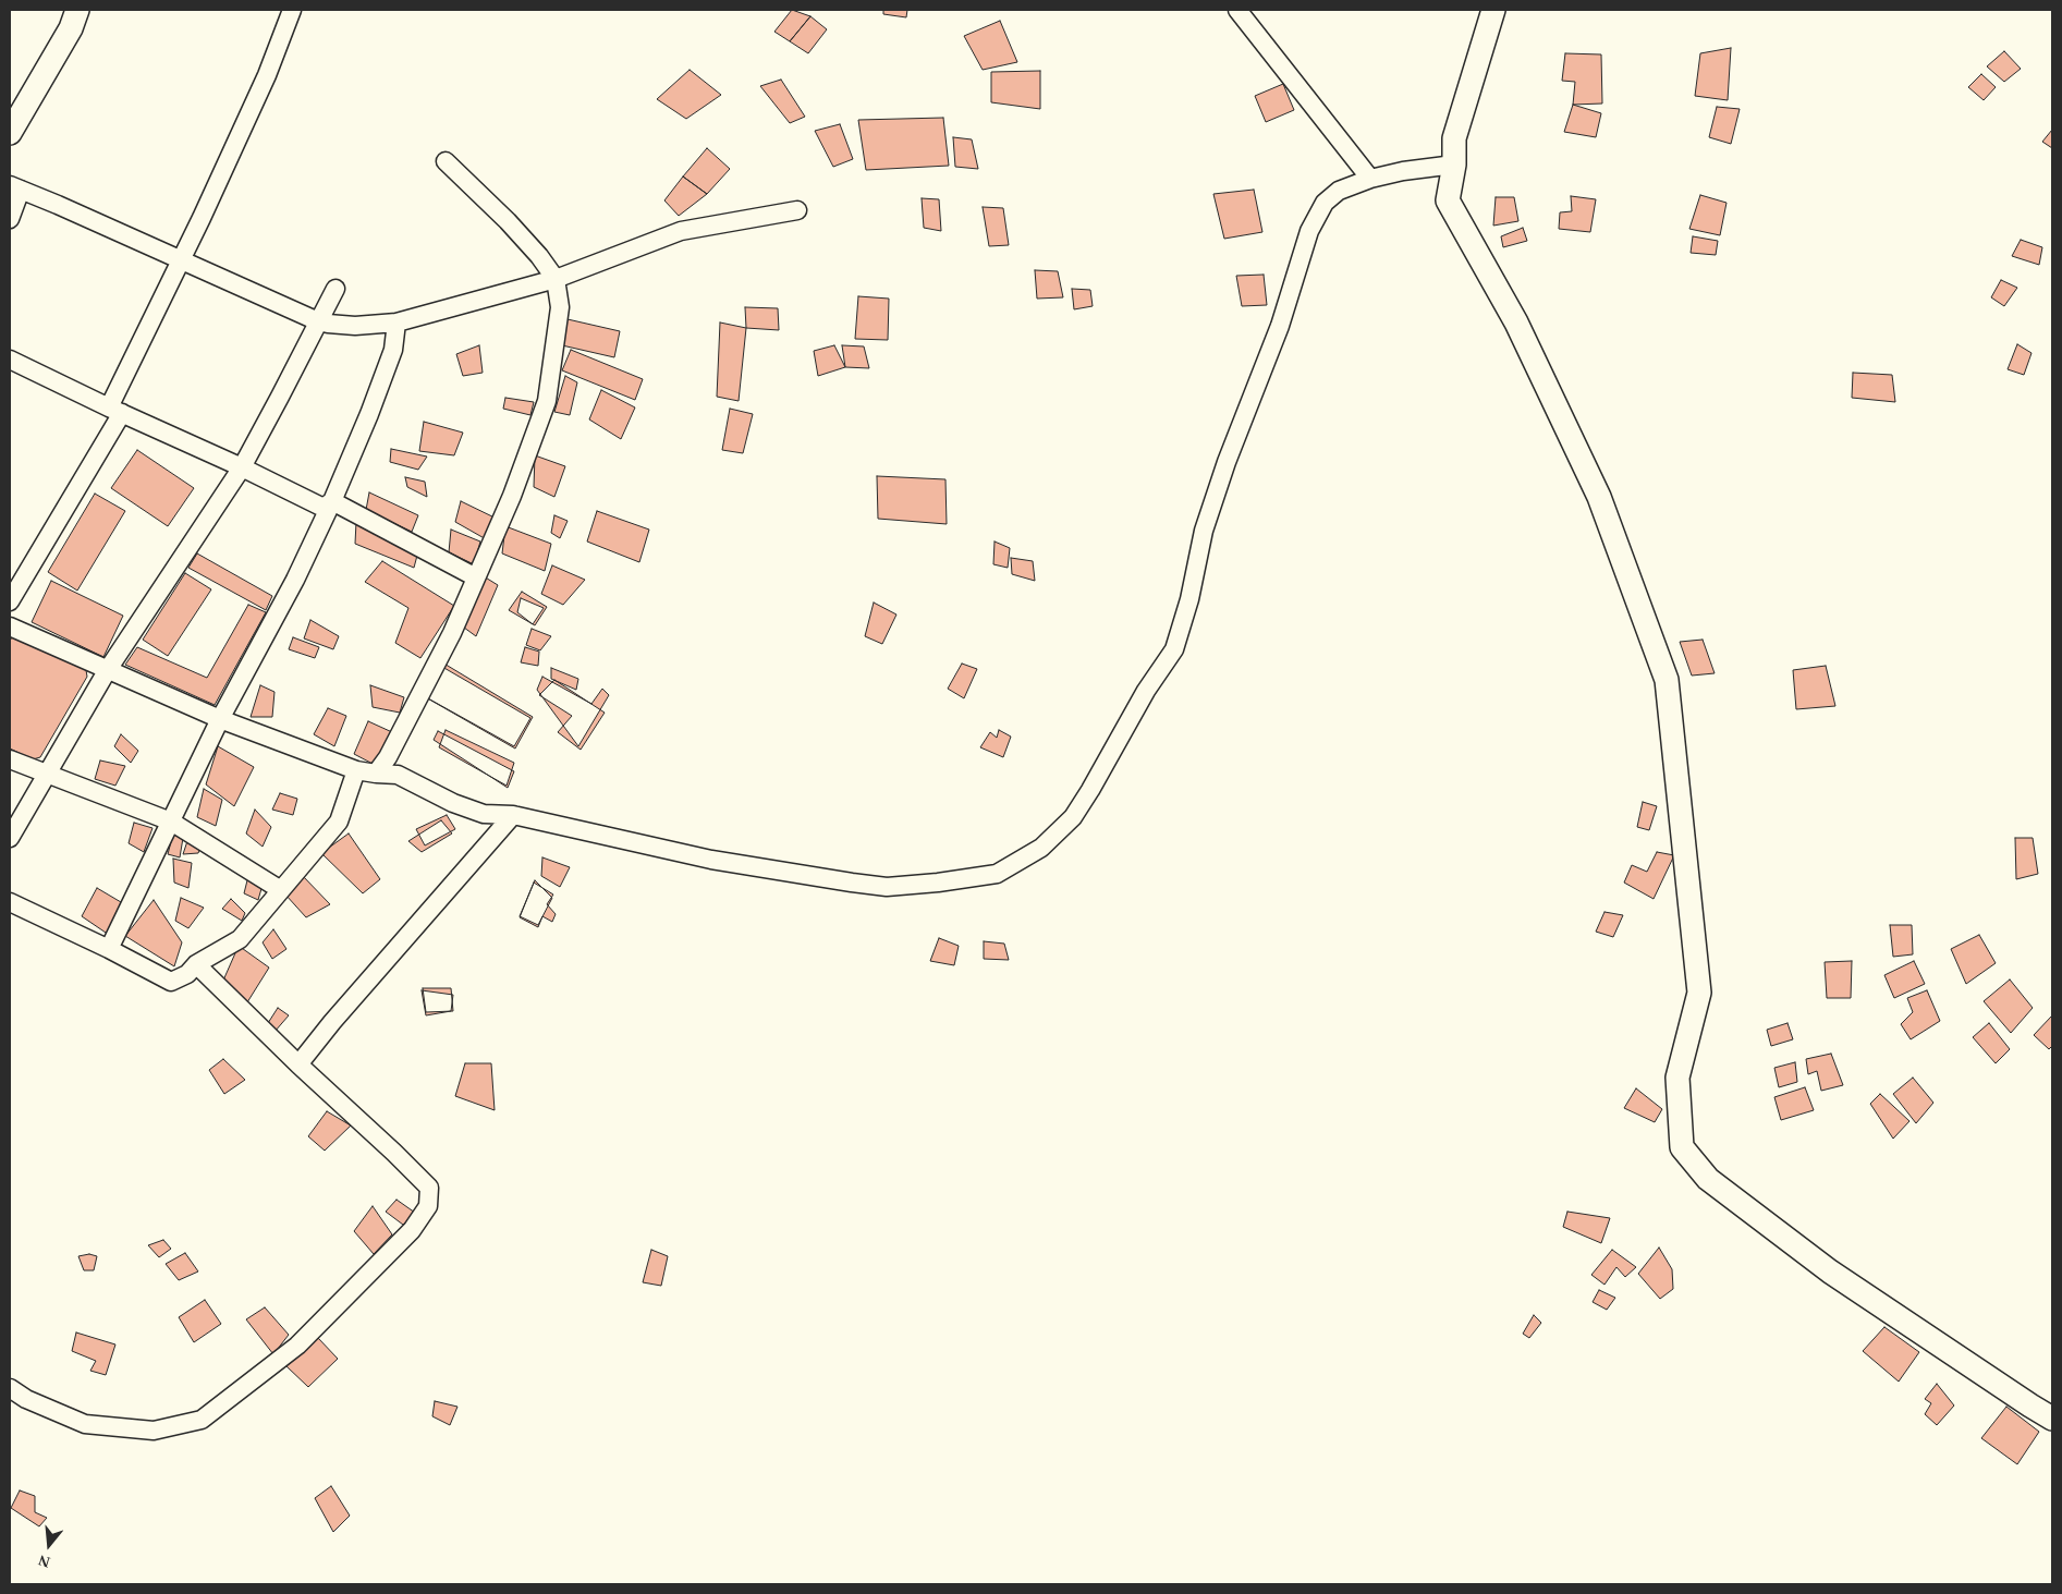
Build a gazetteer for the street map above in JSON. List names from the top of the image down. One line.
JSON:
{"north":"bottom"}
